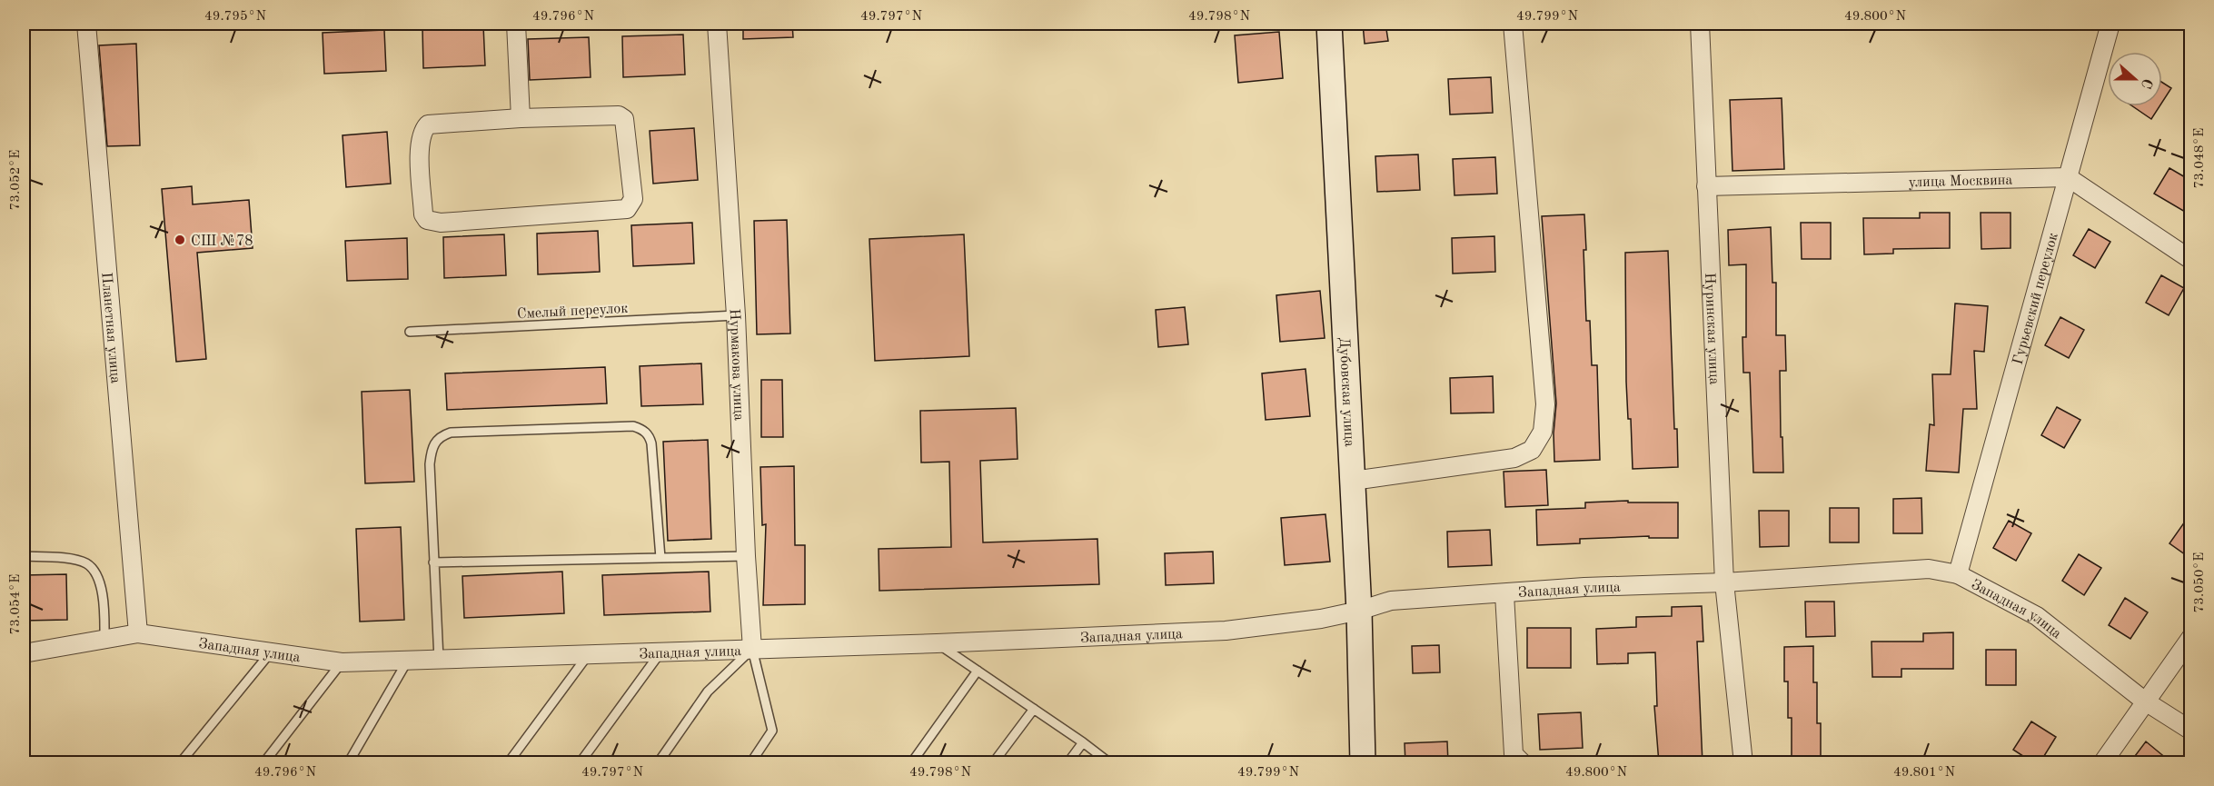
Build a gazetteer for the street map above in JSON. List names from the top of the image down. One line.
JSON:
{"streets":{"main road":["Дубовская улица"],"street":["улица Москвина","Гурьевский переулок","Планетная улица","Нуринская улица","Нурмакова улица","Западная улица"],"lane":["Смелый переулок"]},"crossings":[["улица Москвина","Гурьевский переулок"],["улица Москвина","Нуринская улица"],["Гурьевский переулок","Западная улица"],["Смелый переулок","Нурмакова улица"],["Планетная улица","Западная улица"],["Нуринская улица","Западная улица"],["Нурмакова улица","Западная улица"],["Дубовская улица","Западная улица"]],"places":["СШ №78"],"north":"right","coordinates":["49.795°N","49.796°N","49.797°N","49.798°N","49.799°N","49.800°N","73.048°E","73.052°E","73.050°E","73.054°E","49.801°N"]}
